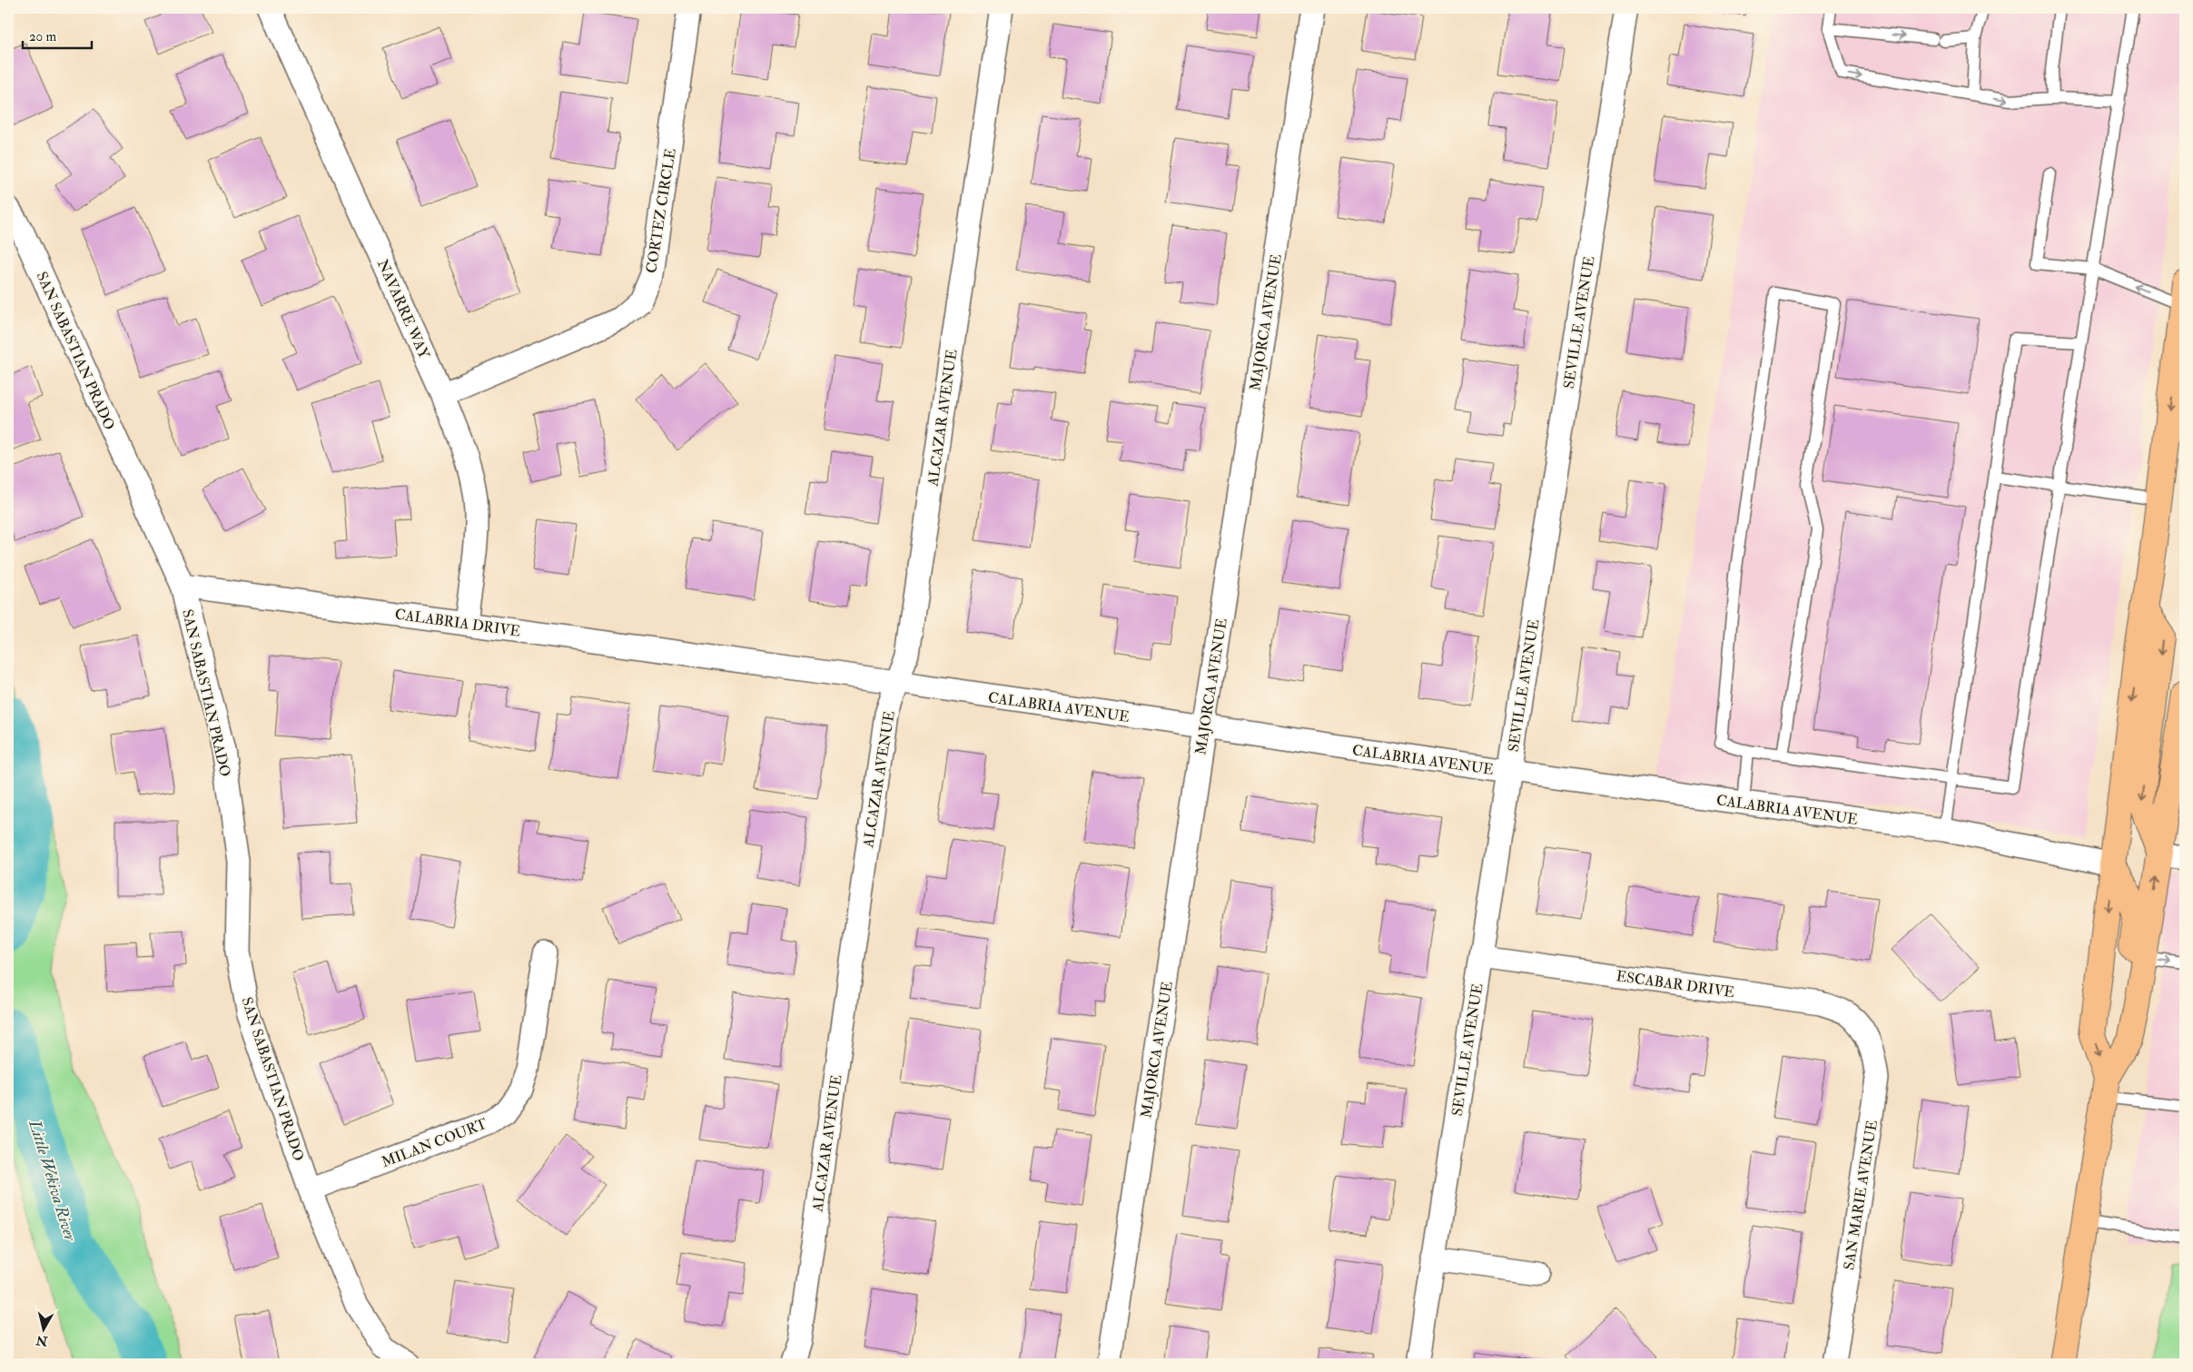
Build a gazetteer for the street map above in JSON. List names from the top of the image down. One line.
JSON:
{"streets":{"street":["CORTEZ CIRCLE","NAVARRE WAY","MAJORCA AVENUE","SEVILLE AVENUE","SAN SABASTIAN PRADO","ALCAZAR AVENUE","CALABRIA DRIVE","CALABRIA AVENUE","ESCABAR DRIVE","MILAN COURT","SAN MARIE AVENUE"]},"crossings":[["CORTEZ CIRCLE","NAVARRE WAY"],["NAVARRE WAY","CALABRIA DRIVE"],["MAJORCA AVENUE","CALABRIA AVENUE"],["SEVILLE AVENUE","CALABRIA AVENUE"],["SEVILLE AVENUE","ESCABAR DRIVE"],["SAN SABASTIAN PRADO","CALABRIA DRIVE"],["SAN SABASTIAN PRADO","MILAN COURT"],["ALCAZAR AVENUE","CALABRIA AVENUE"],["CALABRIA DRIVE","CALABRIA AVENUE"],["ESCABAR DRIVE","SAN MARIE AVENUE"]],"water":["Little Wekiva River"],"scale_bar":"20 m","north":"bottom"}
